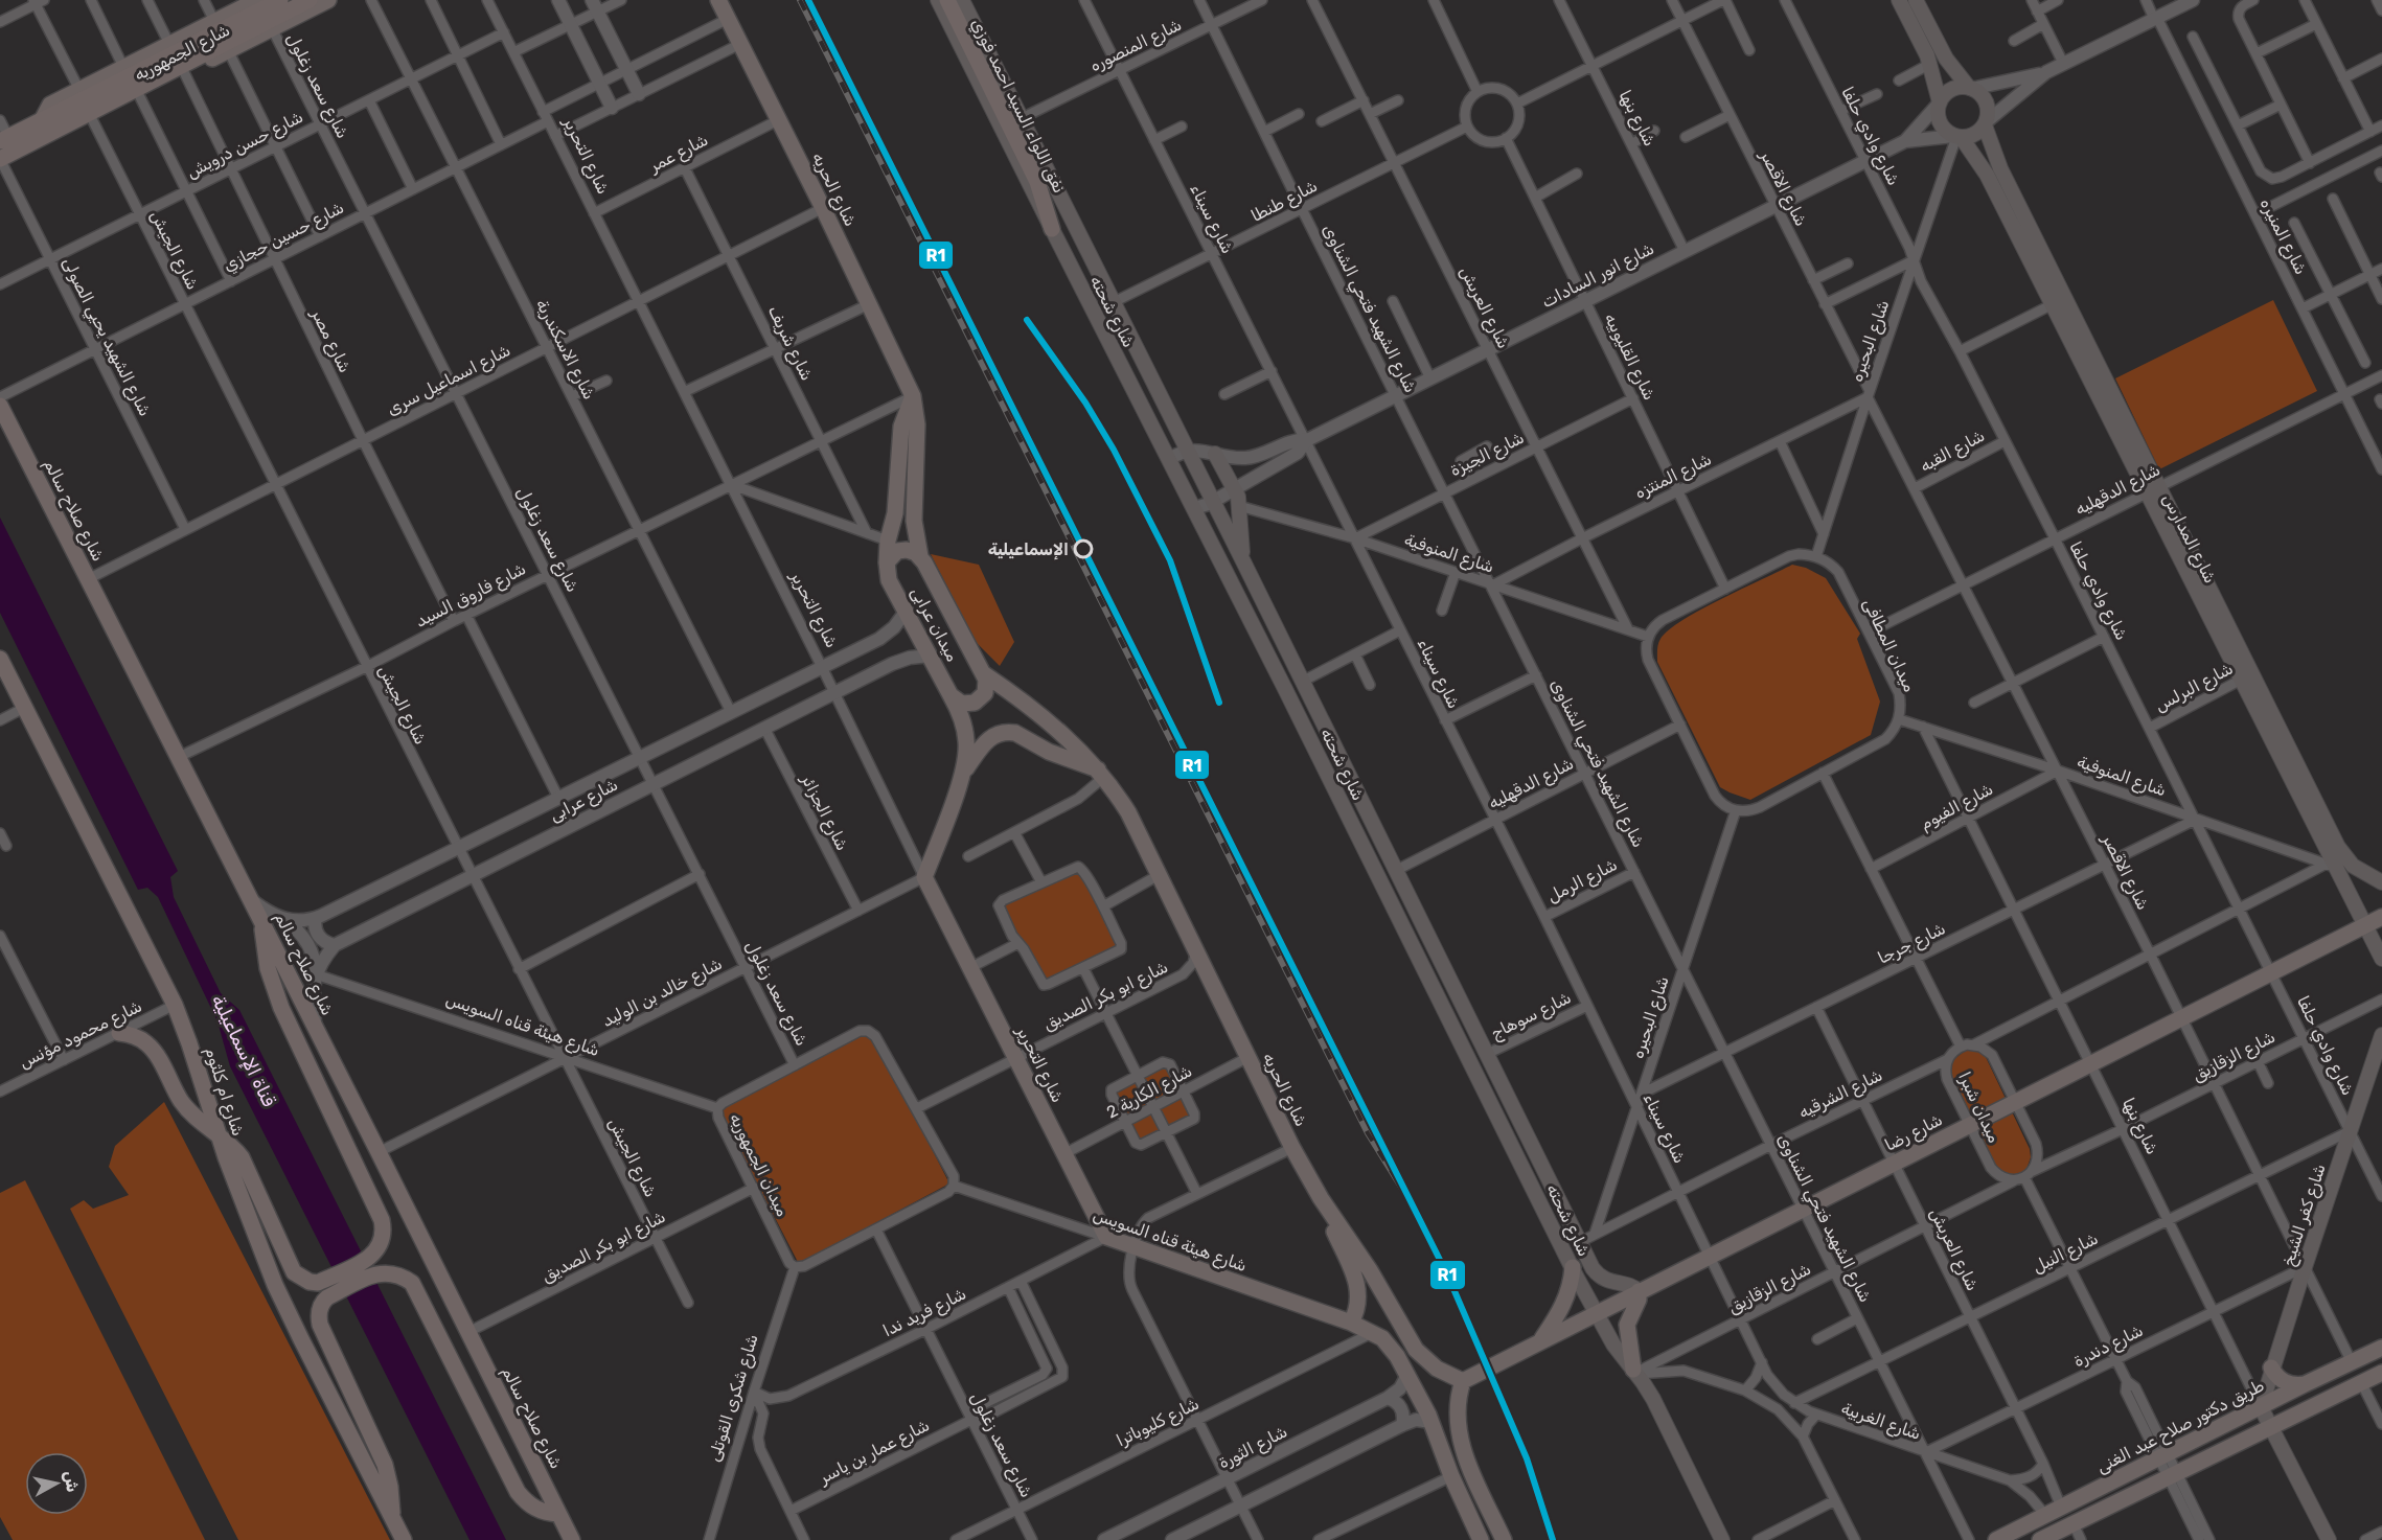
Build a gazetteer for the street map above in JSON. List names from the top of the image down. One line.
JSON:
{"streets":{"highway":["شارع الجمهوريه","نفق اللواء السيد احمد فوزي","شارع صلاح سالم","شارع ام كلثوم"],"main road":["شارع بنها","شارع التحرير","شارع الحريه","شارع شحته","شارع المدارس","ميدان عرابى","شارع هيئة قناه السويس","شارع رضا","شارع كفر الشيخ","طريق دكتور صلاح عبد الغنى"],"street":["شارع المنصوره","شارع سعد زغلول","شارع وادي حلفا","شارع حسن درويش","شارع عمر","شارع الاقصر","شارع طنطا","شارع سيناء","شارع حسين حجازي","شارع المنيره","شارع الجيش","شارع انور السادات","شارع العريش","شارع الشهيد فتحي الشناوى","شارع الشهيد يحيي الصولى","شارع مصر","شارع البحيره","شارع شريف","شارع الاسكندرية","شارع القليوبيه","شارع اسماعيل سرى","شارع القبه","شارع الجيزة","شارع المنتزه","شارع الدقهليه","شارع المنوفية","شارع فاروق السيد","ميدان المطافى","شارع البرلس","شارع عرابى","شارع الفيوم","شارع الجزائر","شارع الرمل","شارع جرجا","شارع خالد بن الوليد","شارع ابو بكر الصديق","شارع سوهاج","شارع محمود مؤنس","شارع الزقازيق","شارع الكارية 2","شارع الشرقيه","ميدان شبرا","ميدان الجمهوريه","شارع النيل","شارع فريد ندا","شارع دندرة","شارع شكرى القوتلى","شارع الغربية","شارع كليوباترا","شارع الثورة","شارع عمار بن ياسر"]},"crossings":[["شارع المنصوره","شارع سيناء"],["شارع المنصوره","شارع الشهيد فتحي الشناوى"],["شارع المنصوره","شارع شحته"],["شارع الجمهوريه","شارع سعد زغلول"],["شارع الجمهوريه","شارع الجيش"],["شارع الجمهوريه","شارع الشهيد يحيي الصولى"],["شارع الجمهوريه","شارع مصر"],["شارع سعد زغلول","شارع حسن درويش"],["شارع سعد زغلول","شارع حسين حجازي"],["شارع سعد زغلول","شارع اسماعيل سرى"],["شارع سعد زغلول","شارع فاروق السيد"],["شارع سعد زغلول","شارع عرابى"],["شارع سعد زغلول","شارع خالد بن الوليد"],["شارع سعد زغلول","ميدان الجمهوريه"],["شارع سعد زغلول","شارع فريد ندا"],["شارع سعد زغلول","شارع كليوباترا"],["شارع سعد زغلول","شارع عمار بن ياسر"],["نفق اللواء السيد احمد فوزي","شارع شحته"],["شارع بنها","شارع انور السادات"],["شارع بنها","شارع المنوفية"],["شارع بنها","شارع الفيوم"],["شارع بنها","شارع جرجا"],["شارع بنها","شارع الزقازيق"],["شارع بنها","شارع رضا"],["شارع بنها","شارع كفر الشيخ"],["شارع بنها","شارع النيل"],["شارع بنها","شارع دندرة"],["شارع بنها","طريق دكتور صلاح عبد الغنى"],["شارع وادي حلفا","شارع انور السادات"],["شارع وادي حلفا","شارع البحيره"],["شارع وادي حلفا","شارع القبه"],["شارع وادي حلفا","شارع الدقهليه"],["شارع وادي حلفا","شارع المنوفية"],["شارع وادي حلفا","شارع البرلس"],["شارع وادي حلفا","شارع جرجا"],["شارع وادي حلفا","شارع الزقازيق"],["شارع وادي حلفا","شارع رضا"],["شارع وادي حلفا","شارع كفر الشيخ"],["شارع وادي حلفا","شارع النيل"],["شارع حسن درويش","شارع التحرير"],["شارع حسن درويش","شارع الجيش"],["شارع حسن درويش","شارع الشهيد يحيي الصولى"],["شارع حسن درويش","شارع مصر"],["شارع حسن درويش","شارع الاسكندرية"],["شارع عمر","شارع التحرير"],["شارع عمر","شارع الحريه"],["شارع عمر","شارع شريف"],["شارع التحرير","شارع حسين حجازي"],["شارع التحرير","شارع اسماعيل سرى"],["شارع التحرير","شارع فاروق السيد"],["شارع التحرير","شارع عرابى"],["شارع التحرير","شارع خالد بن الوليد"],["شارع التحرير","شارع ابو بكر الصديق"],["شارع التحرير","شارع هيئة قناه السويس"],["شارع التحرير","شارع الكارية 2"],["شارع التحرير","شارع فريد ندا"],["شارع الاقصر","شارع انور السادات"],["شارع الاقصر","شارع البحيره"],["شارع الاقصر","شارع القبه"],["شارع الاقصر","شارع المنتزه"],["شارع الاقصر","شارع الدقهليه"],["شارع الاقصر","شارع المنوفية"],["شارع الاقصر","شارع الفيوم"],["شارع الاقصر","شارع جرجا"],["شارع الاقصر","شارع الزقازيق"],["شارع الاقصر","شارع رضا"],["شارع الاقصر","شارع كفر الشيخ"],["شارع الاقصر","شارع النيل"],["شارع الاقصر","شارع دندرة"],["شارع الاقصر","طريق دكتور صلاح عبد الغنى"],["شارع الحريه","شارع حسين حجازي"],["شارع الحريه","شارع اسماعيل سرى"],["شارع الحريه","شارع فاروق السيد"],["شارع الحريه","ميدان عرابى"],["شارع الحريه","شارع ابو بكر الصديق"],["شارع الحريه","شارع الكارية 2"],["شارع الحريه","شارع رضا"],["شارع طنطا","شارع سيناء"],["شارع طنطا","شارع العريش"],["شارع طنطا","شارع الشهيد فتحي الشناوى"],["شارع طنطا","شارع شحته"],["شارع طنطا","شارع القليوبيه"],["شارع سيناء","شارع انور السادات"],["شارع سيناء","شارع البحيره"],["شارع سيناء","شارع الجيزة"],["شارع سيناء","شارع الدقهليه"],["شارع سيناء","شارع المنوفية"],["شارع سيناء","شارع الرمل"],["شارع سيناء","شارع سوهاج"],["شارع سيناء","شارع الزقازيق"],["شارع سيناء","شارع الشرقيه"],["شارع سيناء","شارع رضا"],["شارع سيناء","شارع الغربية"],["شارع حسين حجازي","شارع الجيش"],["شارع حسين حجازي","شارع الشهيد يحيي الصولى"],["شارع حسين حجازي","شارع مصر"],["شارع حسين حجازي","شارع الاسكندرية"],["شارع المنيره","شارع الدقهليه"],["شارع الجيش","شارع اسماعيل سرى"],["شارع الجيش","شارع فاروق السيد"],["شارع الجيش","شارع عرابى"],["شارع الجيش","شارع خالد بن الوليد"],["شارع الجيش","شارع ابو بكر الصديق"],["شارع الجيش","شارع هيئة قناه السويس"],["شارع انور السادات","شارع العريش"],["شارع انور السادات","شارع الشهيد فتحي الشناوى"],["شارع انور السادات","شارع شحته"],["شارع انور السادات","شارع البحيره"],["شارع انور السادات","شارع القليوبيه"],["شارع انور السادات","شارع المدارس"],["شارع العريش","شارع الجيزة"],["شارع العريش","شارع المنتزه"],["شارع العريش","شارع المنوفية"],["شارع العريش","شارع جرجا"],["شارع العريش","شارع الزقازيق"],["شارع العريش","شارع الشرقيه"],["شارع العريش","شارع رضا"],["شارع العريش","شارع النيل"],["شارع العريش","شارع دندرة"],["شارع العريش","طريق دكتور صلاح عبد الغنى"],["شارع الشهيد فتحي الشناوى","شارع البحيره"],["شارع الشهيد فتحي الشناوى","شارع الجيزة"],["شارع الشهيد فتحي الشناوى","شارع المنتزه"],["شارع الشهيد فتحي الشناوى","شارع الدقهليه"],["شارع الشهيد فتحي الشناوى","شارع المنوفية"],["شارع الشهيد فتحي الشناوى","شارع الرمل"],["شارع الشهيد فتحي الشناوى","شارع جرجا"],["شارع الشهيد فتحي الشناوى","شارع الزقازيق"],["شارع الشهيد فتحي الشناوى","شارع الشرقيه"],["شارع الشهيد فتحي الشناوى","شارع رضا"],["شارع الشهيد فتحي الشناوى","شارع النيل"],["شارع الشهيد فتحي الشناوى","شارع دندرة"],["شارع الشهيد فتحي الشناوى","شارع الغربية"],["شارع شحته","شارع الدقهليه"],["شارع شحته","شارع سوهاج"],["شارع شحته","شارع الزقازيق"],["شارع شحته","شارع الشرقيه"],["شارع شحته","شارع رضا"],["شارع الشهيد يحيي الصولى","شارع اسماعيل سرى"],["شارع مصر","شارع اسماعيل سرى"],["شارع مصر","شارع فاروق السيد"],["شارع البحيره","شارع المنتزه"],["شارع البحيره","شارع المدارس"],["شارع البحيره","ميدان المطافى"],["شارع البحيره","شارع جرجا"],["شارع البحيره","شارع الشرقيه"],["شارع شريف","شارع اسماعيل سرى"],["شارع شريف","شارع فاروق السيد"],["شارع الاسكندرية","شارع اسماعيل سرى"],["شارع الاسكندرية","شارع فاروق السيد"],["شارع الاسكندرية","شارع عرابى"],["شارع القليوبيه","شارع الجيزة"],["شارع القليوبيه","شارع المنتزه"],["شارع اسماعيل سرى","شارع صلاح سالم"],["شارع الجيزة","شارع المنوفية"],["شارع المنتزه","شارع المنوفية"],["شارع الدقهليه","شارع المدارس"],["شارع الدقهليه","ميدان المطافى"],["شارع صلاح سالم","شارع فاروق السيد"],["شارع صلاح سالم","شارع عرابى"],["شارع صلاح سالم","شارع خالد بن الوليد"],["شارع صلاح سالم","شارع ابو بكر الصديق"],["شارع المدارس","شارع المنوفية"],["شارع المدارس","شارع البرلس"],["شارع المدارس","شارع رضا"],["شارع المنوفية","ميدان المطافى"],["شارع المنوفية","شارع الفيوم"],["شارع المنوفية","شارع جرجا"],["ميدان عرابى","شارع عرابى"],["شارع عرابى","شارع الجزائر"],["شارع عرابى","شارع هيئة قناه السويس"],["شارع الجزائر","شارع خالد بن الوليد"],["شارع خالد بن الوليد","شارع هيئة قناه السويس"],["شارع ابو بكر الصديق","ميدان الجمهوريه"],["شارع هيئة قناه السويس","ميدان الجمهوريه"],["شارع هيئة قناه السويس","شارع فريد ندا"],["شارع هيئة قناه السويس","شارع كليوباترا"],["شارع محمود مؤنس","شارع ام كلثوم"],["شارع الزقازيق","ميدان شبرا"],["شارع الشرقيه","ميدان شبرا"],["ميدان شبرا","شارع رضا"],["ميدان الجمهوريه","شارع شكرى القوتلى"],["شارع كفر الشيخ","شارع النيل"],["شارع كفر الشيخ","شارع دندرة"],["شارع كفر الشيخ","طريق دكتور صلاح عبد الغنى"],["شارع النيل","شارع الغربية"],["شارع فريد ندا","شارع شكرى القوتلى"],["شارع فريد ندا","شارع عمار بن ياسر"],["شارع دندرة","شارع الغربية"],["شارع الغربية","طريق دكتور صلاح عبد الغنى"]],"water":["قناة الإسماعيلية"],"places":["الإسماعيلية"],"lines":["transit line R1"],"north":"right"}
